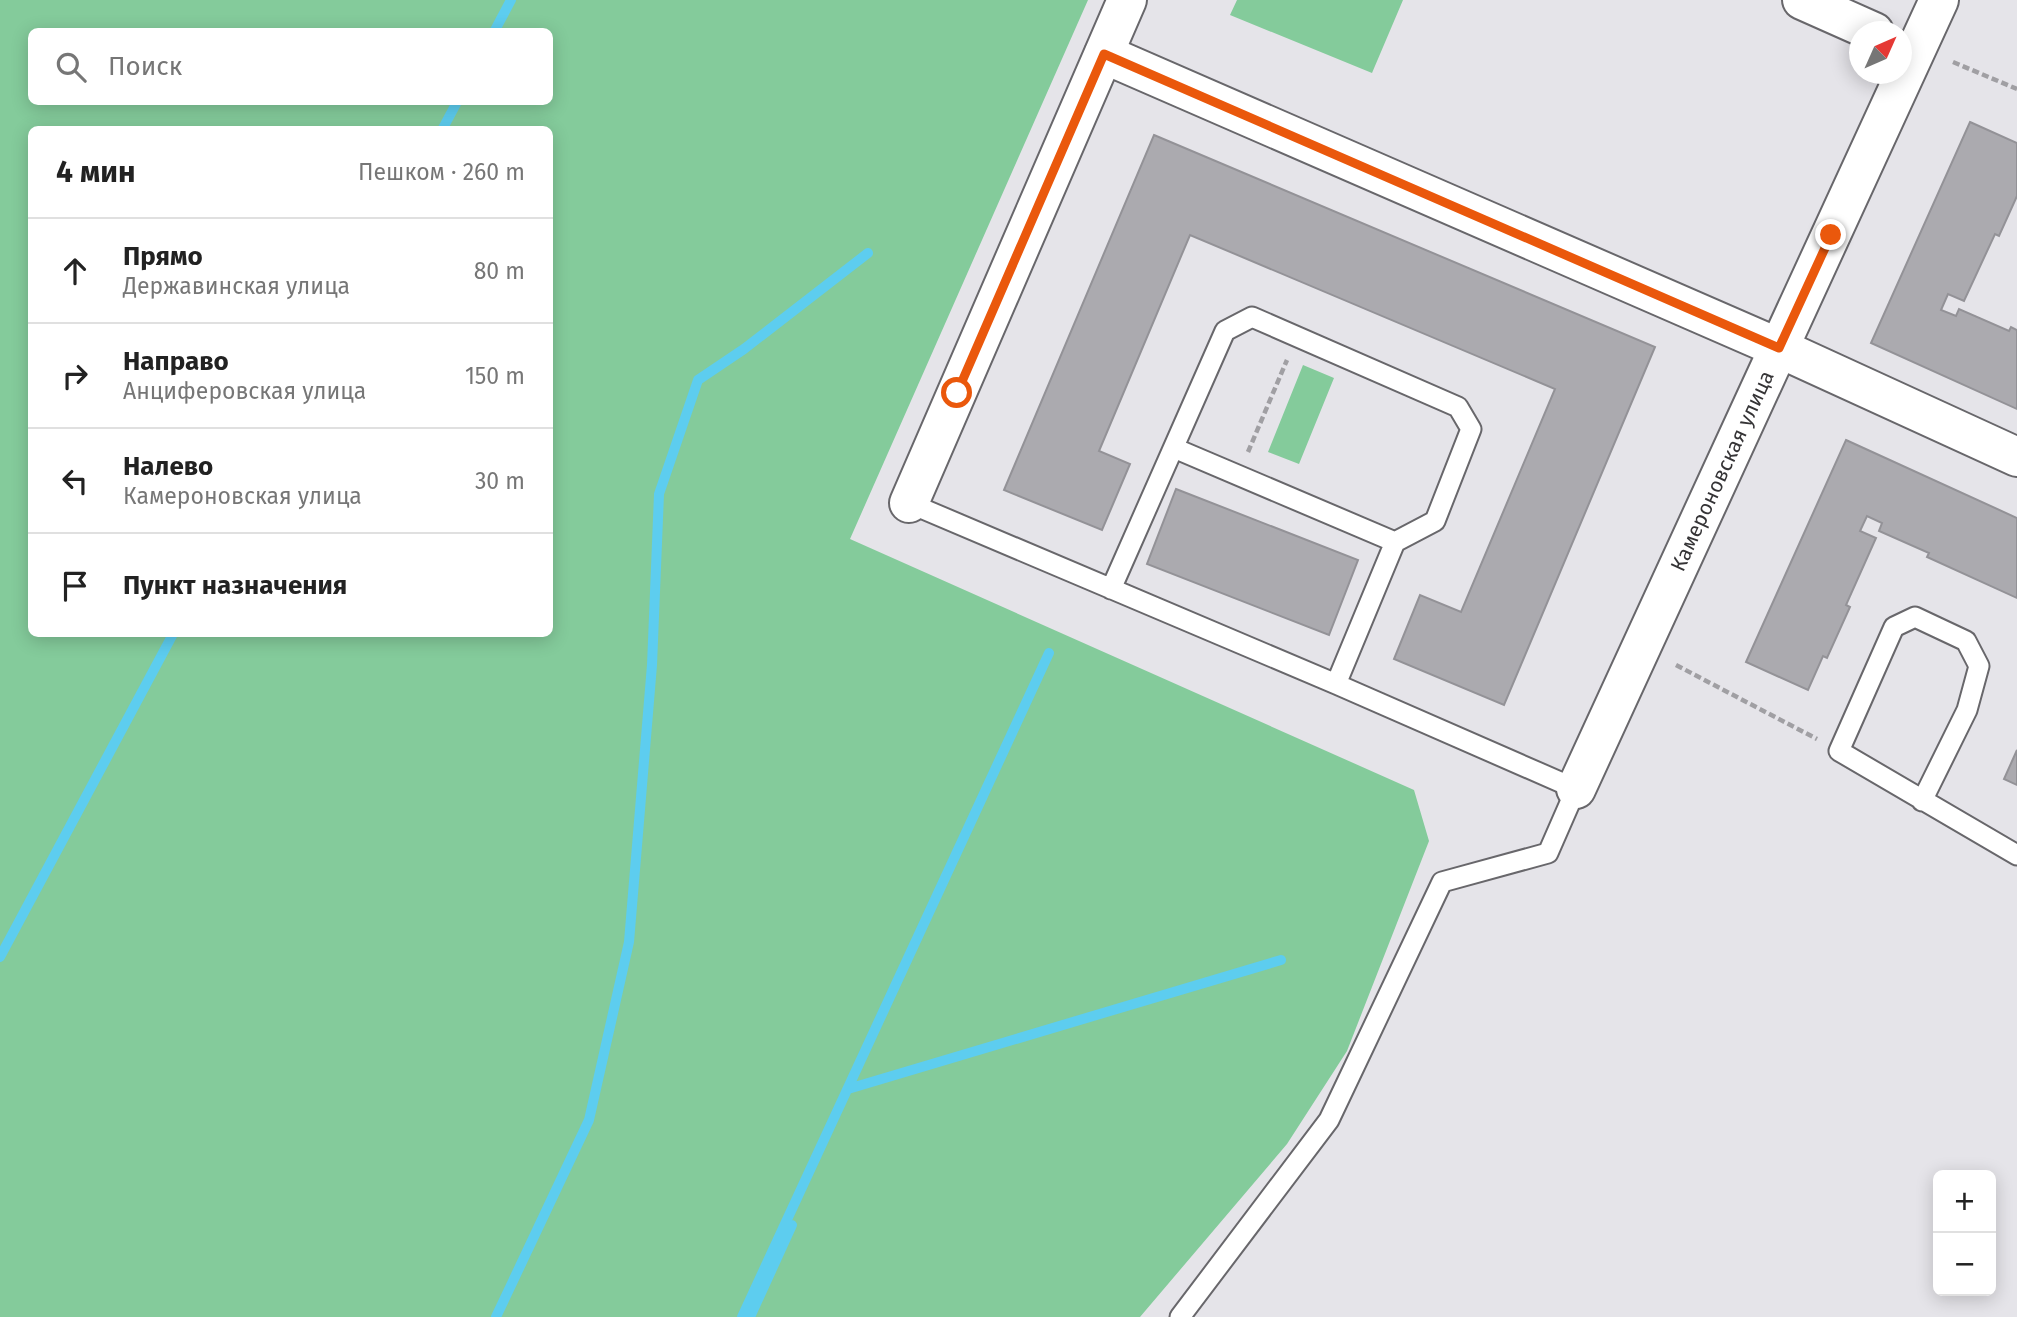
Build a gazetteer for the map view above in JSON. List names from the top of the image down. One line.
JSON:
{"streets":{"street":["Камероновская улица"]},"north":"top right","page":{"search":"Поиск","heading":["4 мин","Пешком · 260 m"],"list":[["Прямо","Державинская улица","80 m"],["Направо","Анциферовская улица","150 m"],["Налево","Камероновская улица","30 m"],"Пункт назначения"],"map_buttons":["+","−"]}}
